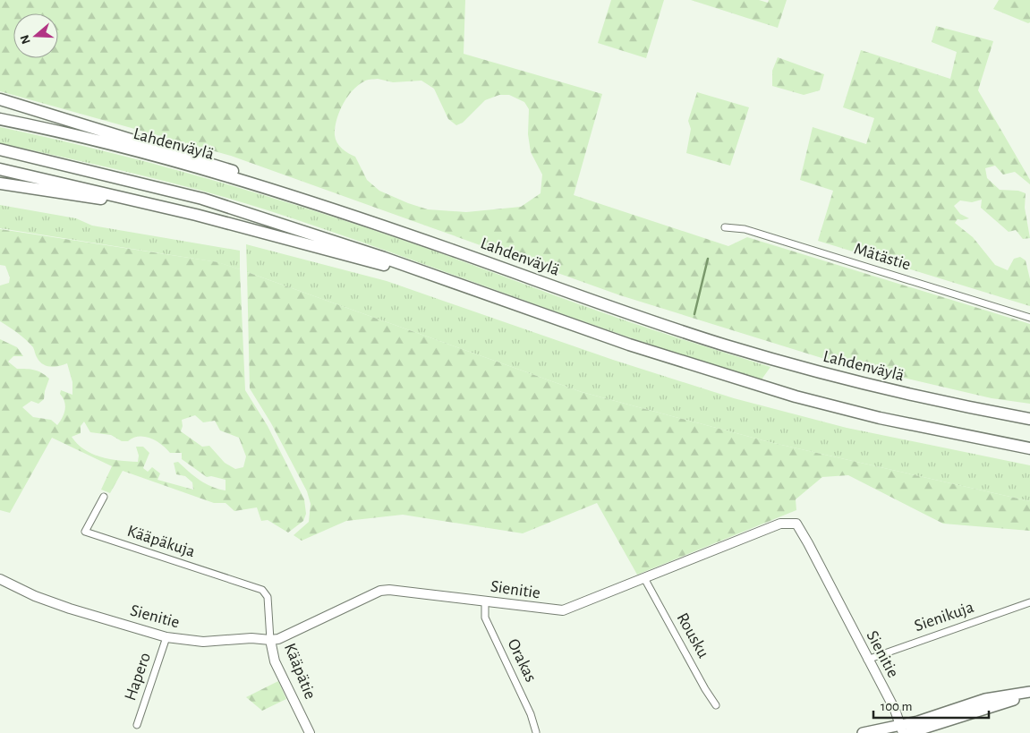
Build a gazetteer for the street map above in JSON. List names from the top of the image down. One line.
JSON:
{"streets":{"highway":["Lahdenväylä"],"street":["Mätästie","Kääpäkuja","Sienitie","Sienikuja","Rousku","Orakas","Kääpätie","Hapero"]},"crossings":[["Kääpäkuja","Kääpätie"],["Sienitie","Sienikuja"],["Sienitie","Rousku"],["Sienitie","Orakas"],["Sienitie","Kääpätie"],["Sienitie","Hapero"]],"scale_bar":"100 m","north":"left"}
